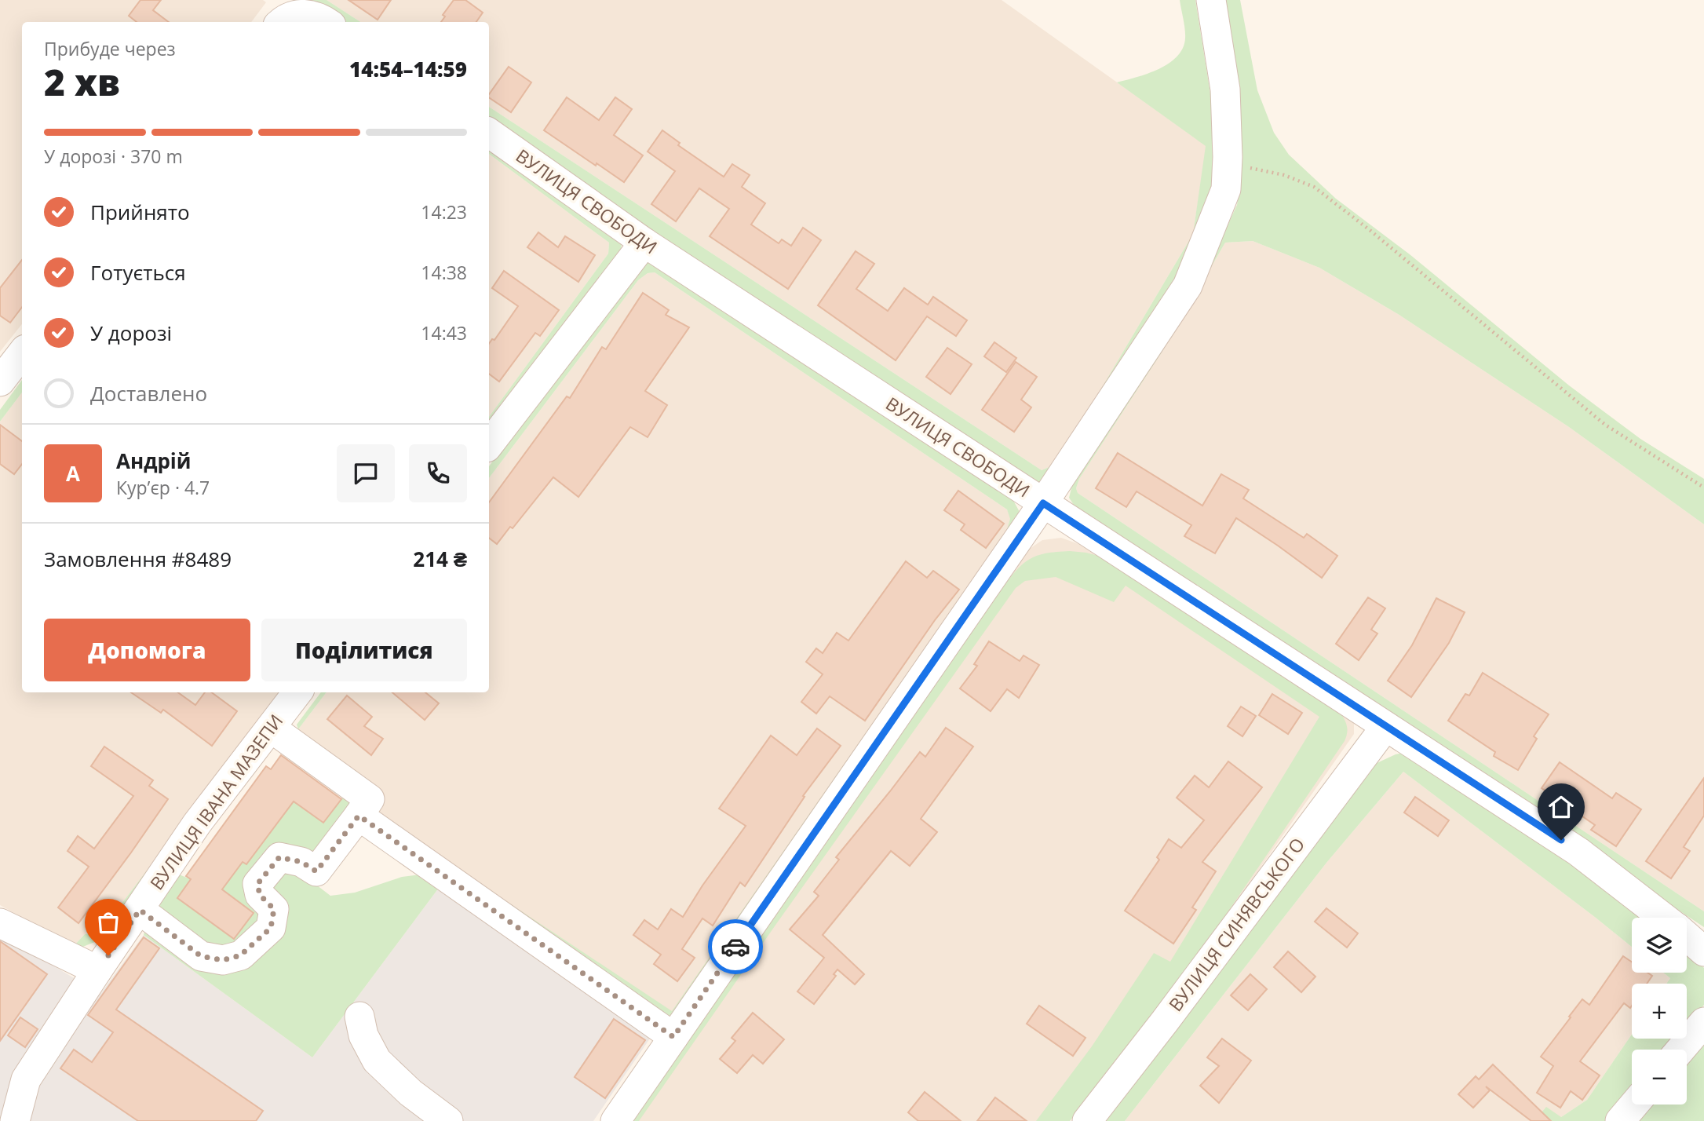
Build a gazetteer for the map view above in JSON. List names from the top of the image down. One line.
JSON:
{"streets":{"street":["ВУЛИЦЯ СВОБОДИ","ВУЛИЦЯ ІВАНА МАЗЕПИ","ВУЛИЦЯ СИНЯВСЬКОГО"]},"crossings":[["ВУЛИЦЯ СВОБОДИ","ВУЛИЦЯ СИНЯВСЬКОГО"]],"page":{"heading":["2 хв","Прибуде через","14:54–14:59"],"panel":["Андрій","Кур’єр · 4.7","Замовлення #8489","214 ₴"],"bar":"У дорозі · 370 m","list":[["Прийнято","14:23"],["Готується","14:38"],["У дорозі","14:43"],"Доставлено"],"round":"А","buttons":["Допомога","Поділитися"],"map_buttons":["+","−"]}}
